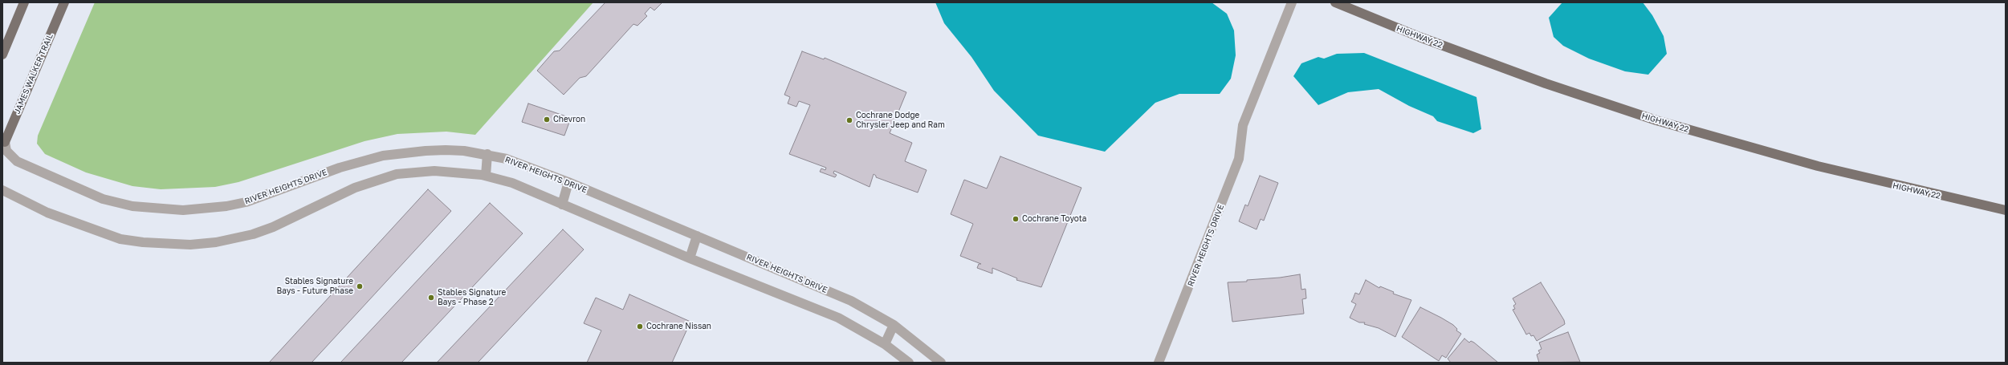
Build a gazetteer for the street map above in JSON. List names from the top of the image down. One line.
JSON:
{"streets":{"main road":["HIGHWAY 22","JAMES WALKER TRAIL"],"street":["RIVER HEIGHTS DRIVE"]},"crossings":[["JAMES WALKER TRAIL","RIVER HEIGHTS DRIVE"]],"places":["Chevron","Cochrane Dodge Chrysler Jeep and Ram","Cochrane Toyota","Stables Signature Bays - Future Phase","Stables Signature Bays - Phase 2","Cochrane Nissan"]}
